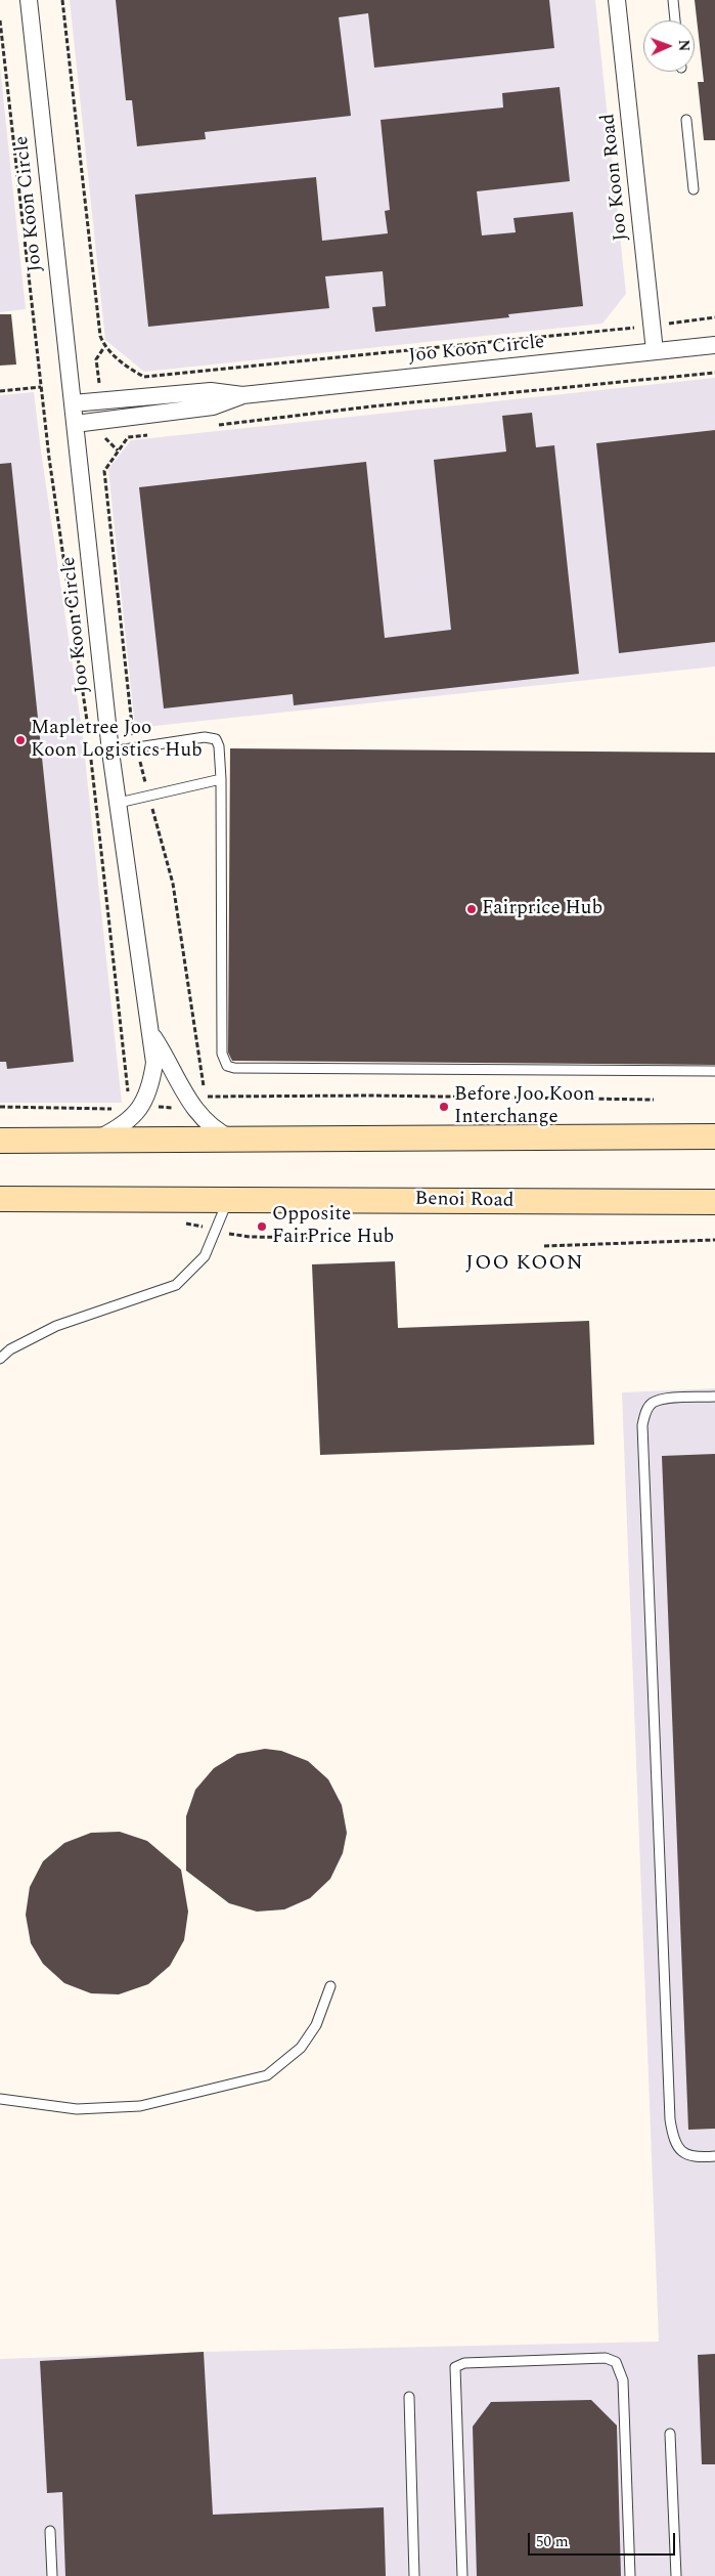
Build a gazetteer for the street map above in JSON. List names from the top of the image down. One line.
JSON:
{"streets":{"main road":["Benoi Road"],"street":["Joo Koon Road","Joo Koon Circle"]},"crossings":[["Joo Koon Road","Joo Koon Circle"]],"districts":["JOO KOON"],"places":["Mapletree Joo Koon Logistics Hub","Fairprice Hub","Before Joo Koon Interchange","Opposite FairPrice Hub"],"scale_bar":"50 m","north":"right"}
